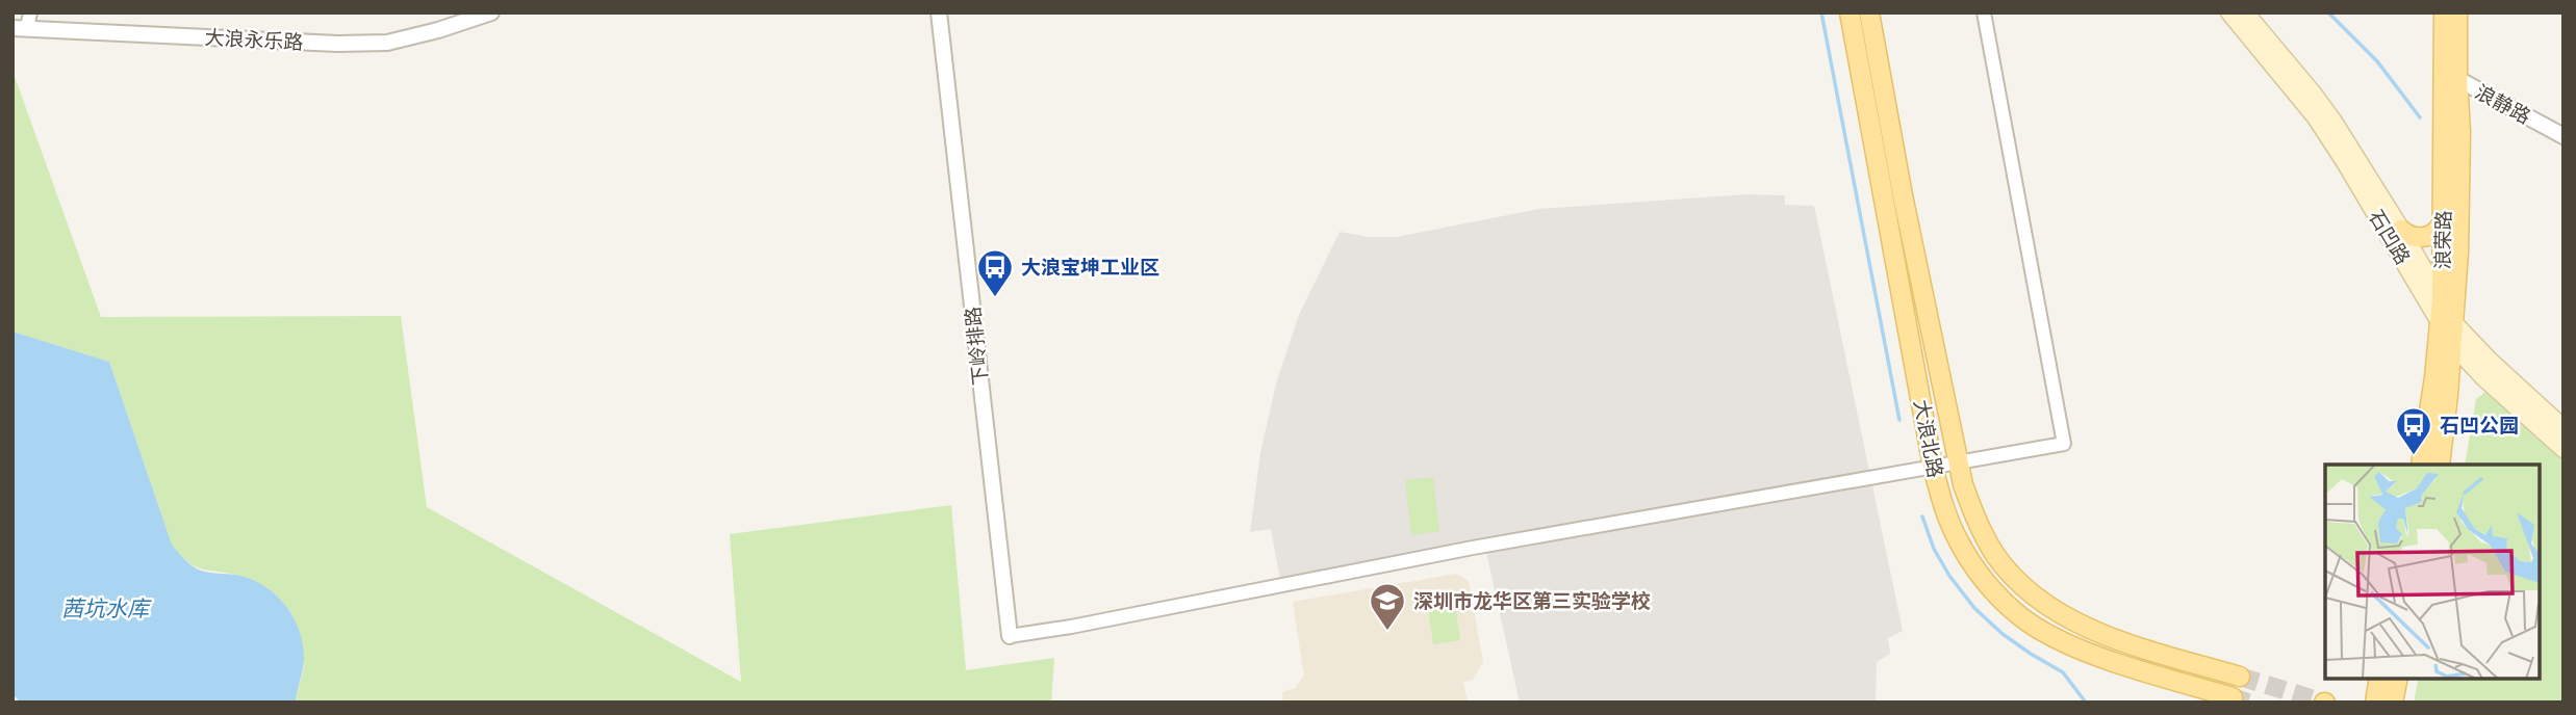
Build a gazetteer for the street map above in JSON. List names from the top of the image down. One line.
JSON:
{"streets":{"main road":["石凹路","浪荣路","大浪北路"],"street":["大浪永乐路","浪静路","下岭排路"]},"crossings":[["浪静路","浪荣路"],["石凹路","浪荣路"]],"water":["茜坑水库"],"places":{"bus stop":["大浪宝坤工业区","石凹公园"],"school or university":["深圳市龙华区第三实验学校"]}}
